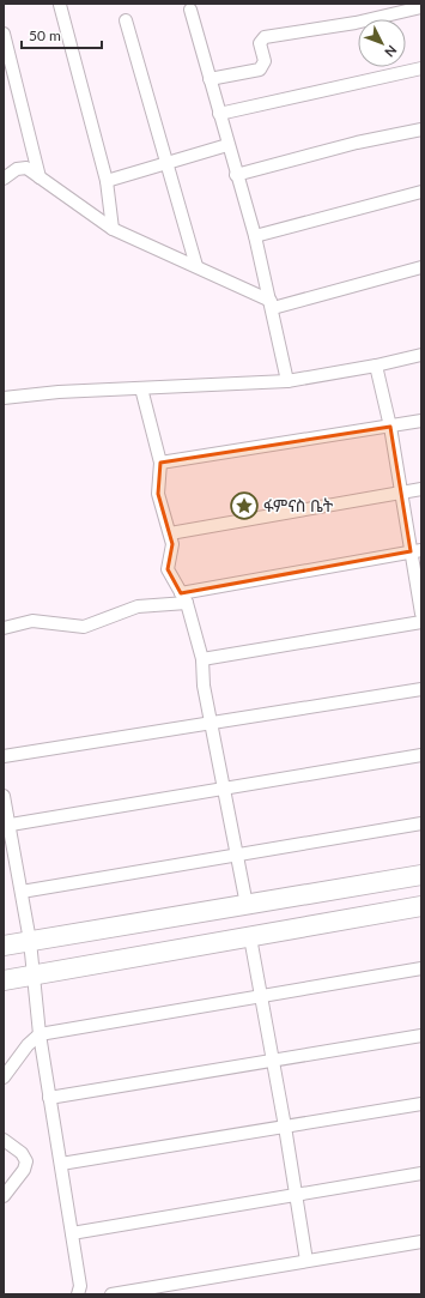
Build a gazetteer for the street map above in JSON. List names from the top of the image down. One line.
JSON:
{"places":{"place":["ፋምናስ ቤት"]},"scale_bar":"50 m","north":"bottom right"}
